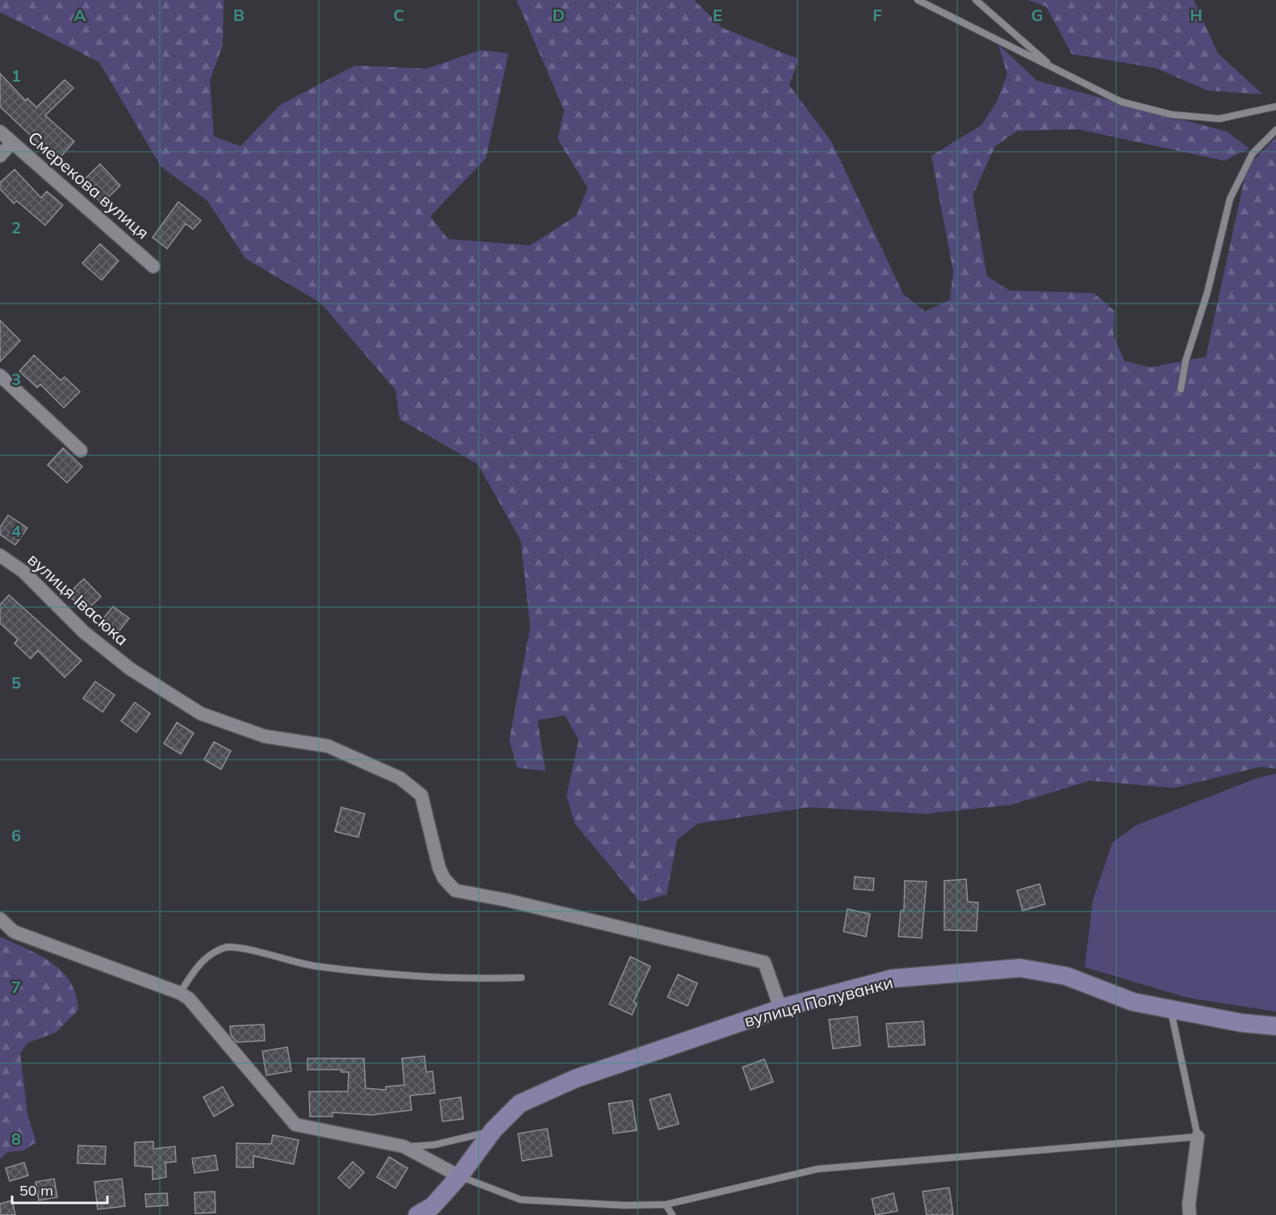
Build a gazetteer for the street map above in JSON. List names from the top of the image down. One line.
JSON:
{"streets":{"street":["Смерекова вулиця","вулиця Івасюка","вулиця Полуванки"]},"crossings":[["вулиця Івасюка","вулиця Полуванки"]],"scale_bar":"50 m","grid":{"columns":["A","B","C","D","E","F","G","H"],"rows":["1","2","3","4","5","6","7","8"]}}
